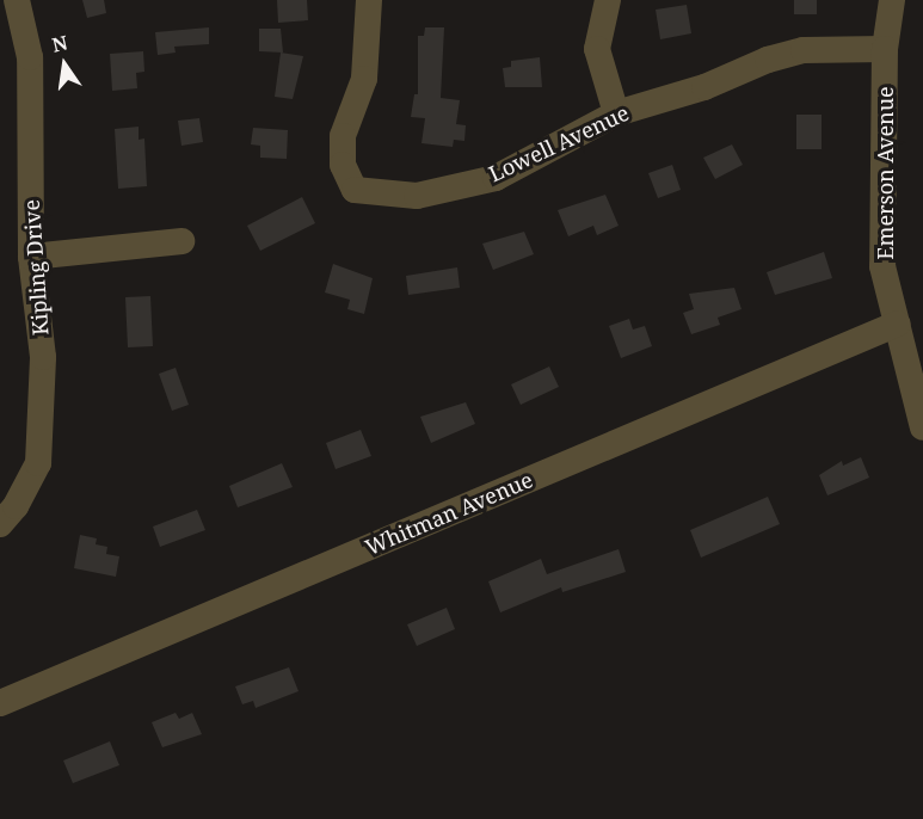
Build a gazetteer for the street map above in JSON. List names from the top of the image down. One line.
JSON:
{"streets":{"street":["Lowell Avenue","Emerson Avenue","Kipling Drive","Whitman Avenue"]},"crossings":[["Lowell Avenue","Emerson Avenue"],["Emerson Avenue","Whitman Avenue"]],"north":"top"}
